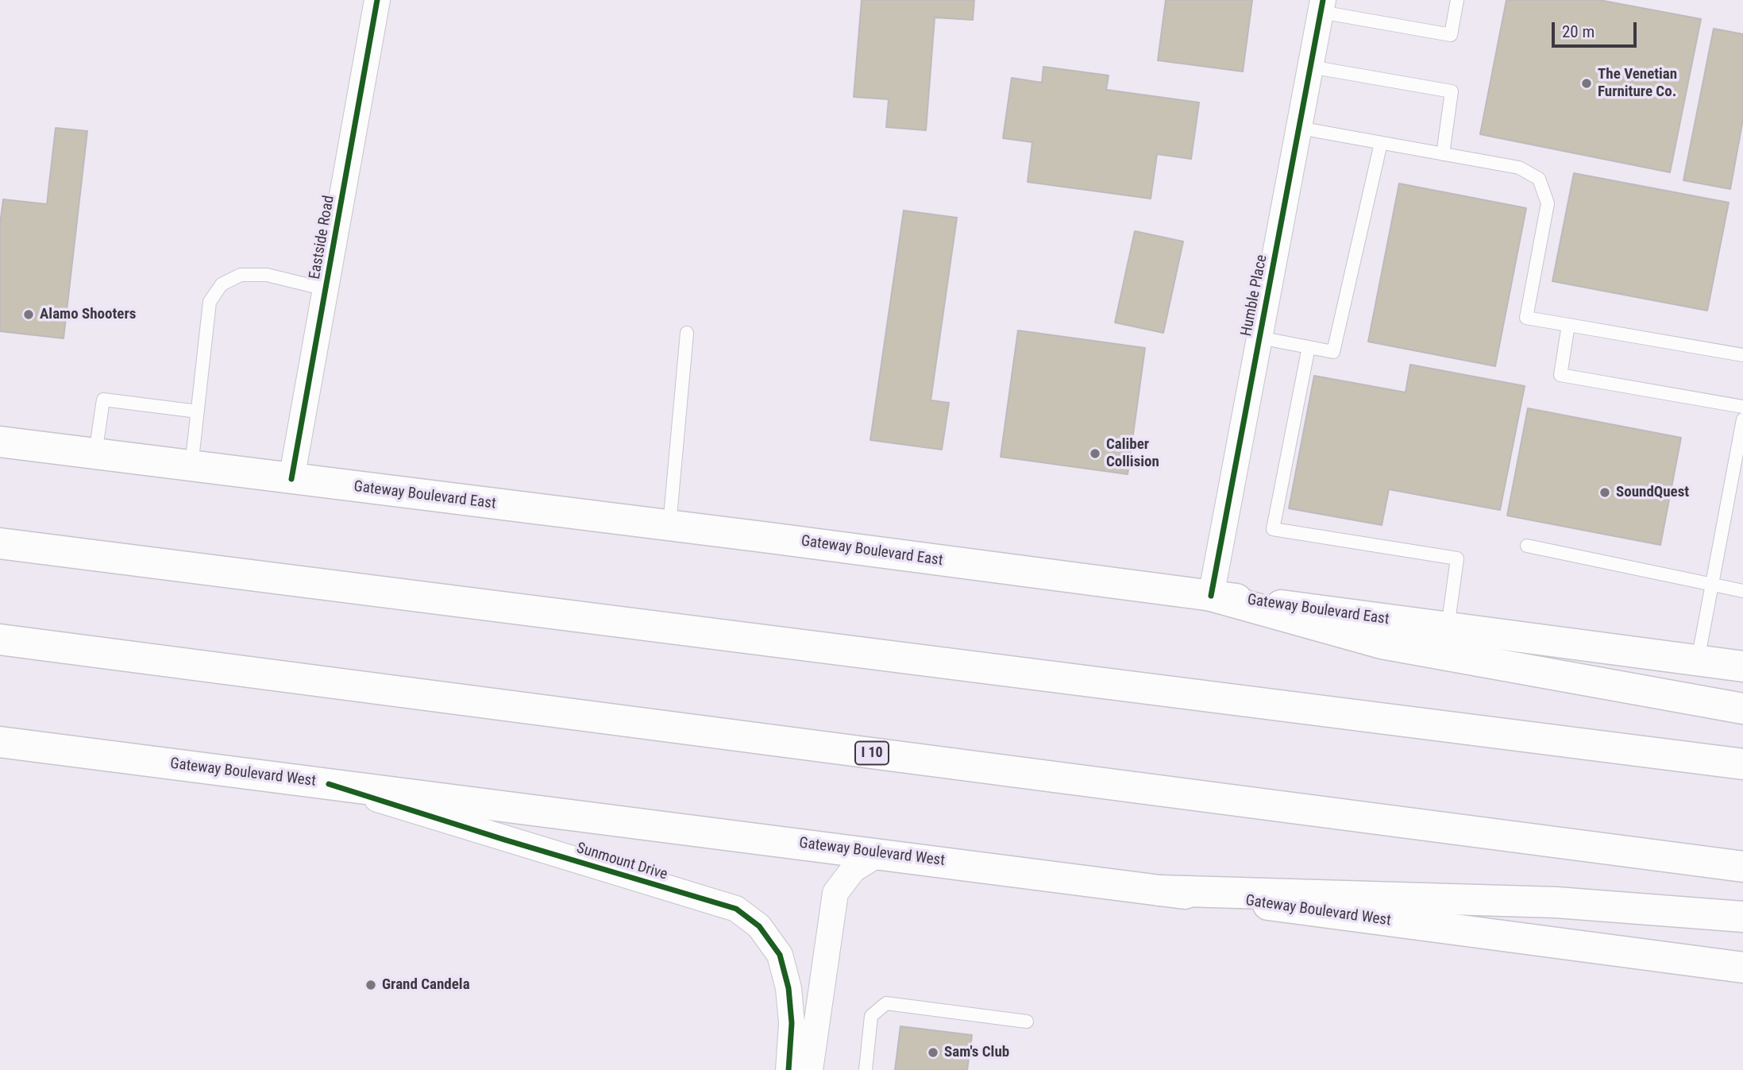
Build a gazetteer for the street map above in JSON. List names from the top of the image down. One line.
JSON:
{"streets":{"main road":["Gateway Boulevard East","I 10","Gateway Boulevard West"],"street":["Eastside Road","Humble Place","Sunmount Drive"]},"crossings":[["Eastside Road","Gateway Boulevard East"],["Humble Place","Gateway Boulevard East"],["Gateway Boulevard West","Sunmount Drive"]],"places":["The Venetian Furniture Co.","Alamo Shooters","Caliber Collision","SoundQuest","Grand Candela","Sam's Club"],"scale_bar":"20 m"}
